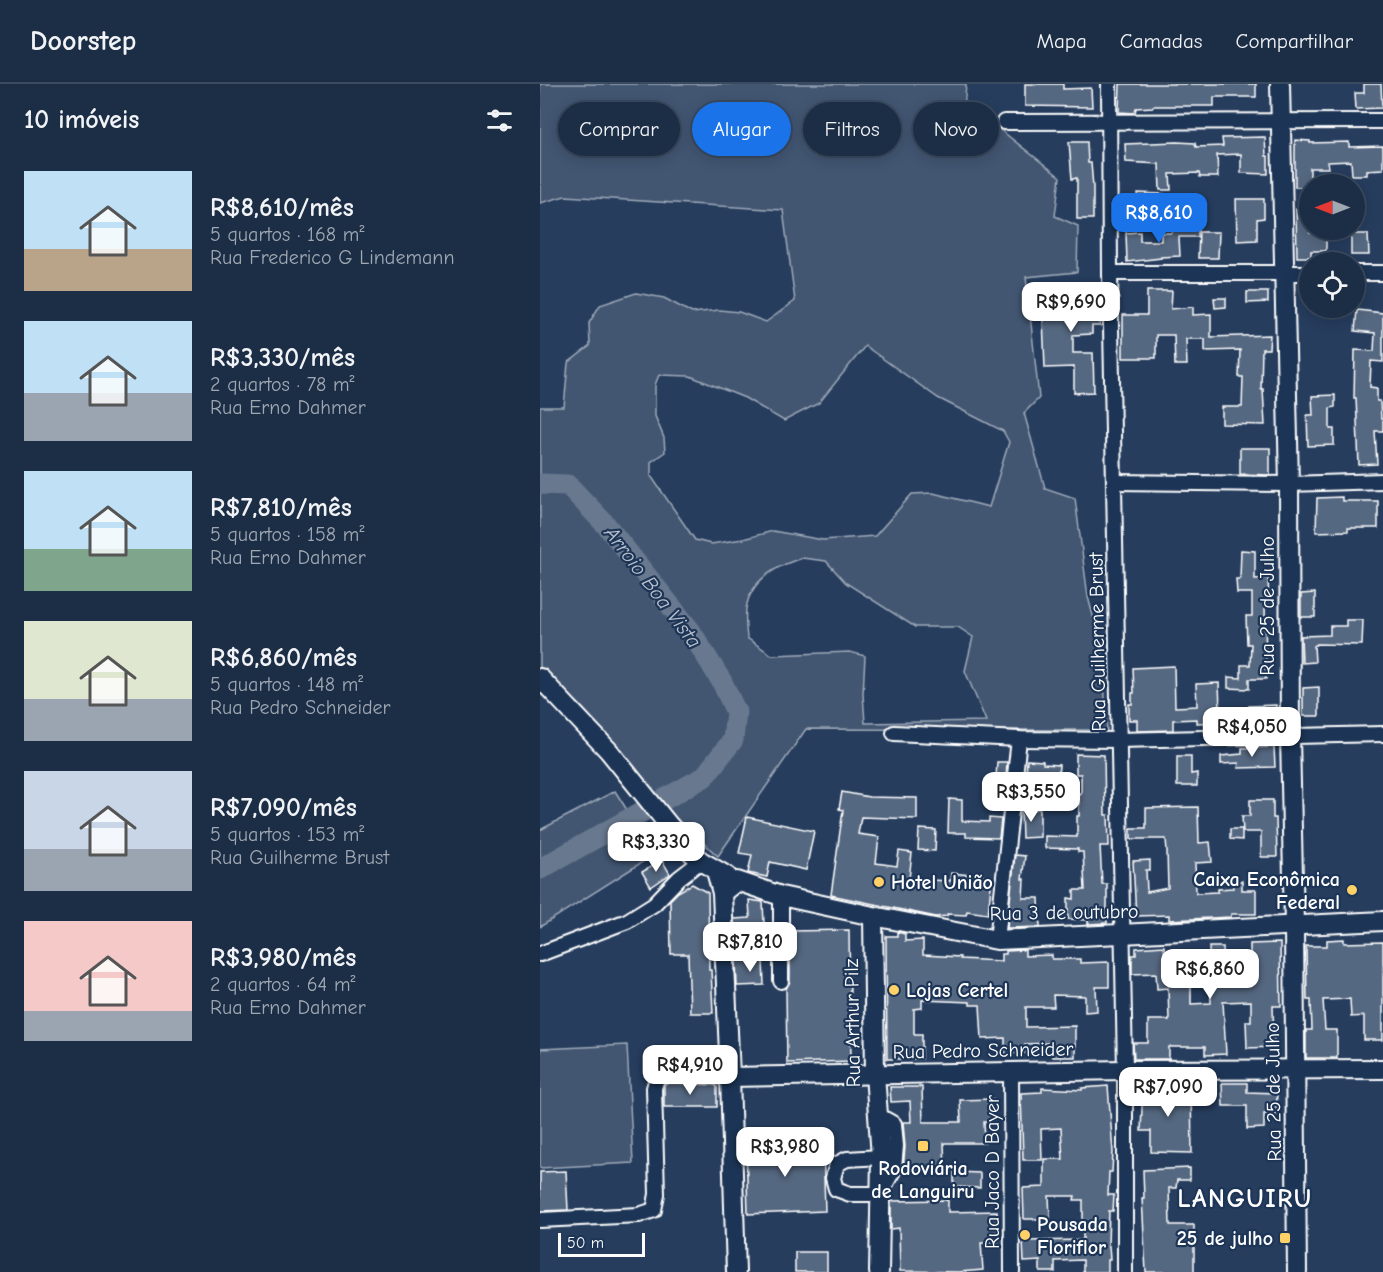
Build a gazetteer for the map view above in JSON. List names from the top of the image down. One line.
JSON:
{"streets":{"main road":["Rua 25 de Julho","Rua 3 de outubro","Rua Arthur Pilz","Rua Pedro Schneider"],"street":["Rua Guilherme Brust","Rua Jaco D Bayer"]},"crossings":[["Rua 25 de Julho","Rua 3 de outubro"],["Rua 25 de Julho","Rua Pedro Schneider"],["Rua Guilherme Brust","Rua 3 de outubro"],["Rua Guilherme Brust","Rua Pedro Schneider"],["Rua 3 de outubro","Rua Arthur Pilz"],["Rua Arthur Pilz","Rua Pedro Schneider"],["Rua Pedro Schneider","Rua Jaco D Bayer"]],"districts":["LANGUIRU"],"water":["Arroio Boa Vista"],"places":{"other":["Hotel União","Caixa Econômica Federal","Lojas Certel","Pousada Floriflor"],"transit":["Rodoviária de Languiru","25 de julho"]},"scale_bar":"50 m","north":"left","page":{"header":"Doorstep","nav":["Mapa","Camadas","Compartilhar"],"heading":"10 imóveis","chip":["Comprar","Alugar","Filtros","Novo"],"list":[{"name":"R$8,610/mês","note":"5 quartos · 168 m² · Rua Frederico G Lindemann"},{"name":"R$3,330/mês","note":"2 quartos · 78 m² · Rua Erno Dahmer"},{"name":"R$7,810/mês","note":"5 quartos · 158 m² · Rua Erno Dahmer"},{"name":"R$6,860/mês","note":"5 quartos · 148 m² · Rua Pedro Schneider"},{"name":"R$7,090/mês","note":"5 quartos · 153 m² · Rua Guilherme Brust"},{"name":"R$3,980/mês","note":"2 quartos · 64 m² · Rua Erno Dahmer"}],"price":["R$8,610","R$9,690","R$4,050","R$3,550","R$3,330","R$7,810","R$6,860","R$4,910","R$7,090","R$3,980"],"scale":"50 m"}}
